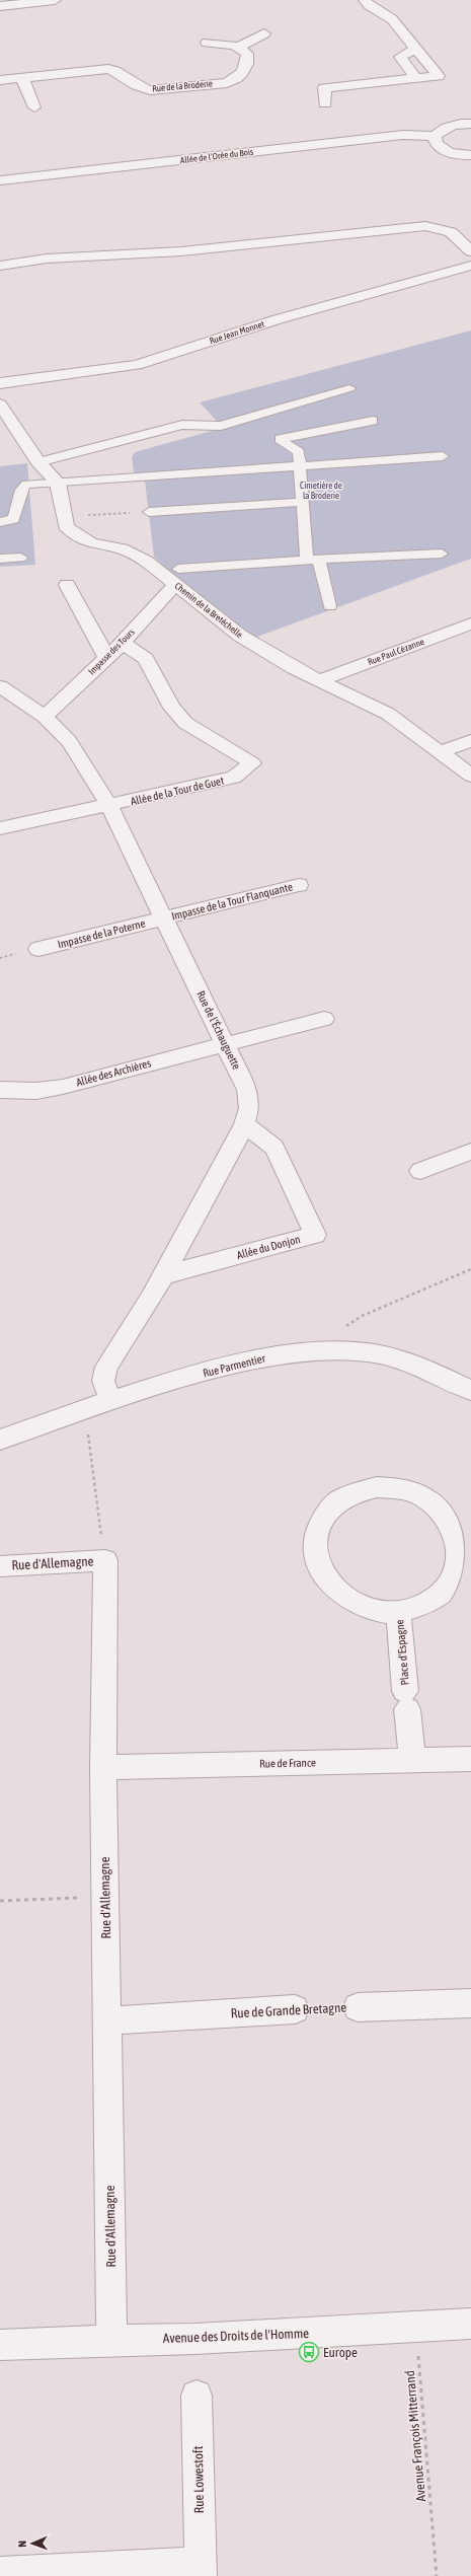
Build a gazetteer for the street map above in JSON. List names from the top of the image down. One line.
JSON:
{"streets":{"street":["Rue de la Broderie","Allée de l'Orée du Bois","Rue Jean Monnet","Chemin de la Bretéchelle","Impasse des Tours","Rue Paul Cézanne","Allée de la Tour de Guet","Impasse de la Tour Flanquante","Impasse de la Poterne","Rue de l'Échauguette","Allée des Archières","Allée du Donjon","Rue Parmentier","Rue d'Allemagne","Place d'Espagne","Rue de France","Rue de Grande Bretagne","Avenue des Droits de l'Homme","Rue Lowestoft"],"path":["Avenue François Mitterrand"]},"crossings":[["Chemin de la Bretéchelle","Impasse des Tours"],["Chemin de la Bretéchelle","Rue Paul Cézanne"],["Impasse des Tours","Allée de la Tour de Guet"],["Impasse des Tours","Rue de l'Échauguette"],["Allée de la Tour de Guet","Rue de l'Échauguette"],["Impasse de la Tour Flanquante","Impasse de la Poterne"],["Impasse de la Tour Flanquante","Rue de l'Échauguette"],["Impasse de la Poterne","Rue de l'Échauguette"],["Rue de l'Échauguette","Allée des Archières"],["Rue de l'Échauguette","Allée du Donjon"],["Rue de l'Échauguette","Rue Parmentier"],["Rue d'Allemagne","Rue de France"],["Rue d'Allemagne","Rue de Grande Bretagne"],["Rue d'Allemagne","Avenue des Droits de l'Homme"],["Place d'Espagne","Rue de France"],["Avenue des Droits de l'Homme","Avenue François Mitterrand"]],"parks":["Cimetière de la Broderie"],"places":{"bus stop":["Europe"]},"north":"left"}
